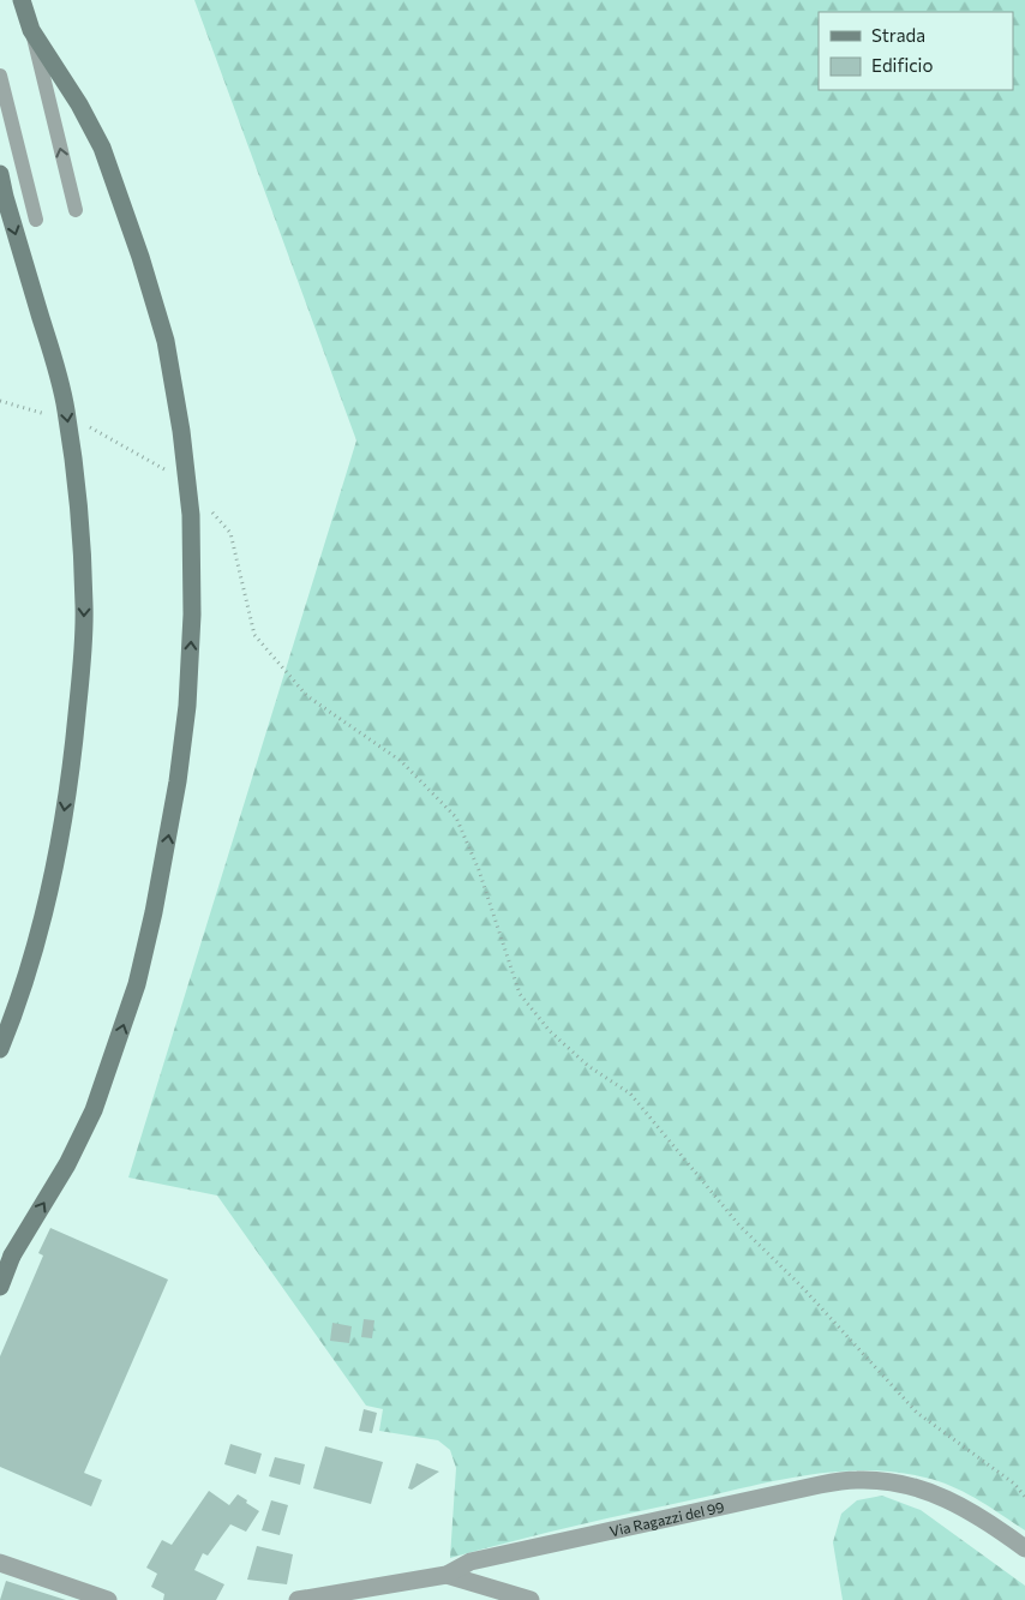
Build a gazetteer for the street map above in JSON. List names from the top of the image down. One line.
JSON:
{"streets":{"street":["Via Ragazzi del 99"]},"legend":["Strada","Edificio"]}
